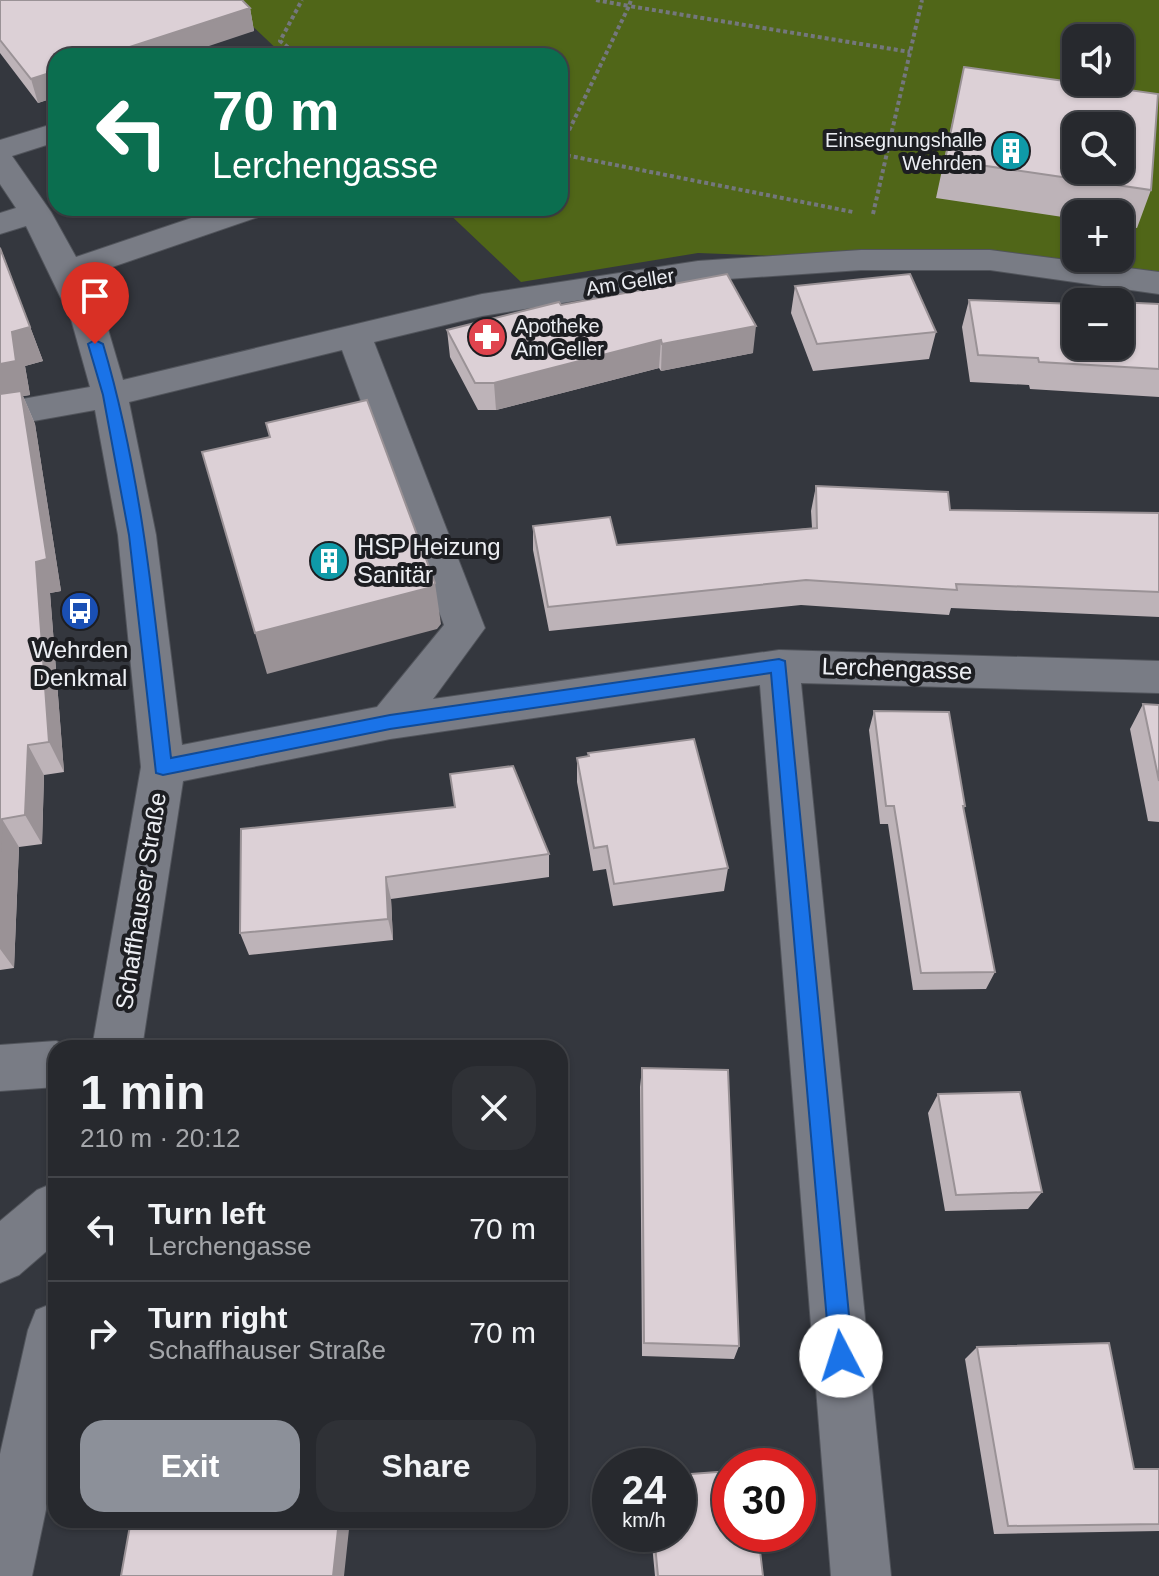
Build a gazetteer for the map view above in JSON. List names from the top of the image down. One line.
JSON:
{"streets":{"street":["Am Geller","Lerchengasse","Schaffhauser Straße"]},"crossings":[["Am Geller","Schaffhauser Straße"],["Lerchengasse","Schaffhauser Straße"]],"places":{"building":["Einsegnungshalle Wehrden","HSP Heizung Sanitär"],"pharmacy":["Apotheke Am Geller"],"bus stop":["Wehrden Denkmal"]},"page":{"map_buttons":["+","−"],"turn":["70 m","Lerchengasse"],"heading":["1 min","210 m · 20:12"],"list":[{"name":"Turn left","note":"Lerchengasse","value":"70 m"},{"name":"Turn right","note":"Schaffhauser Straße","value":"70 m"}],"buttons":["Exit","Share"],"speed":"24 km/h","limit":"30"}}
